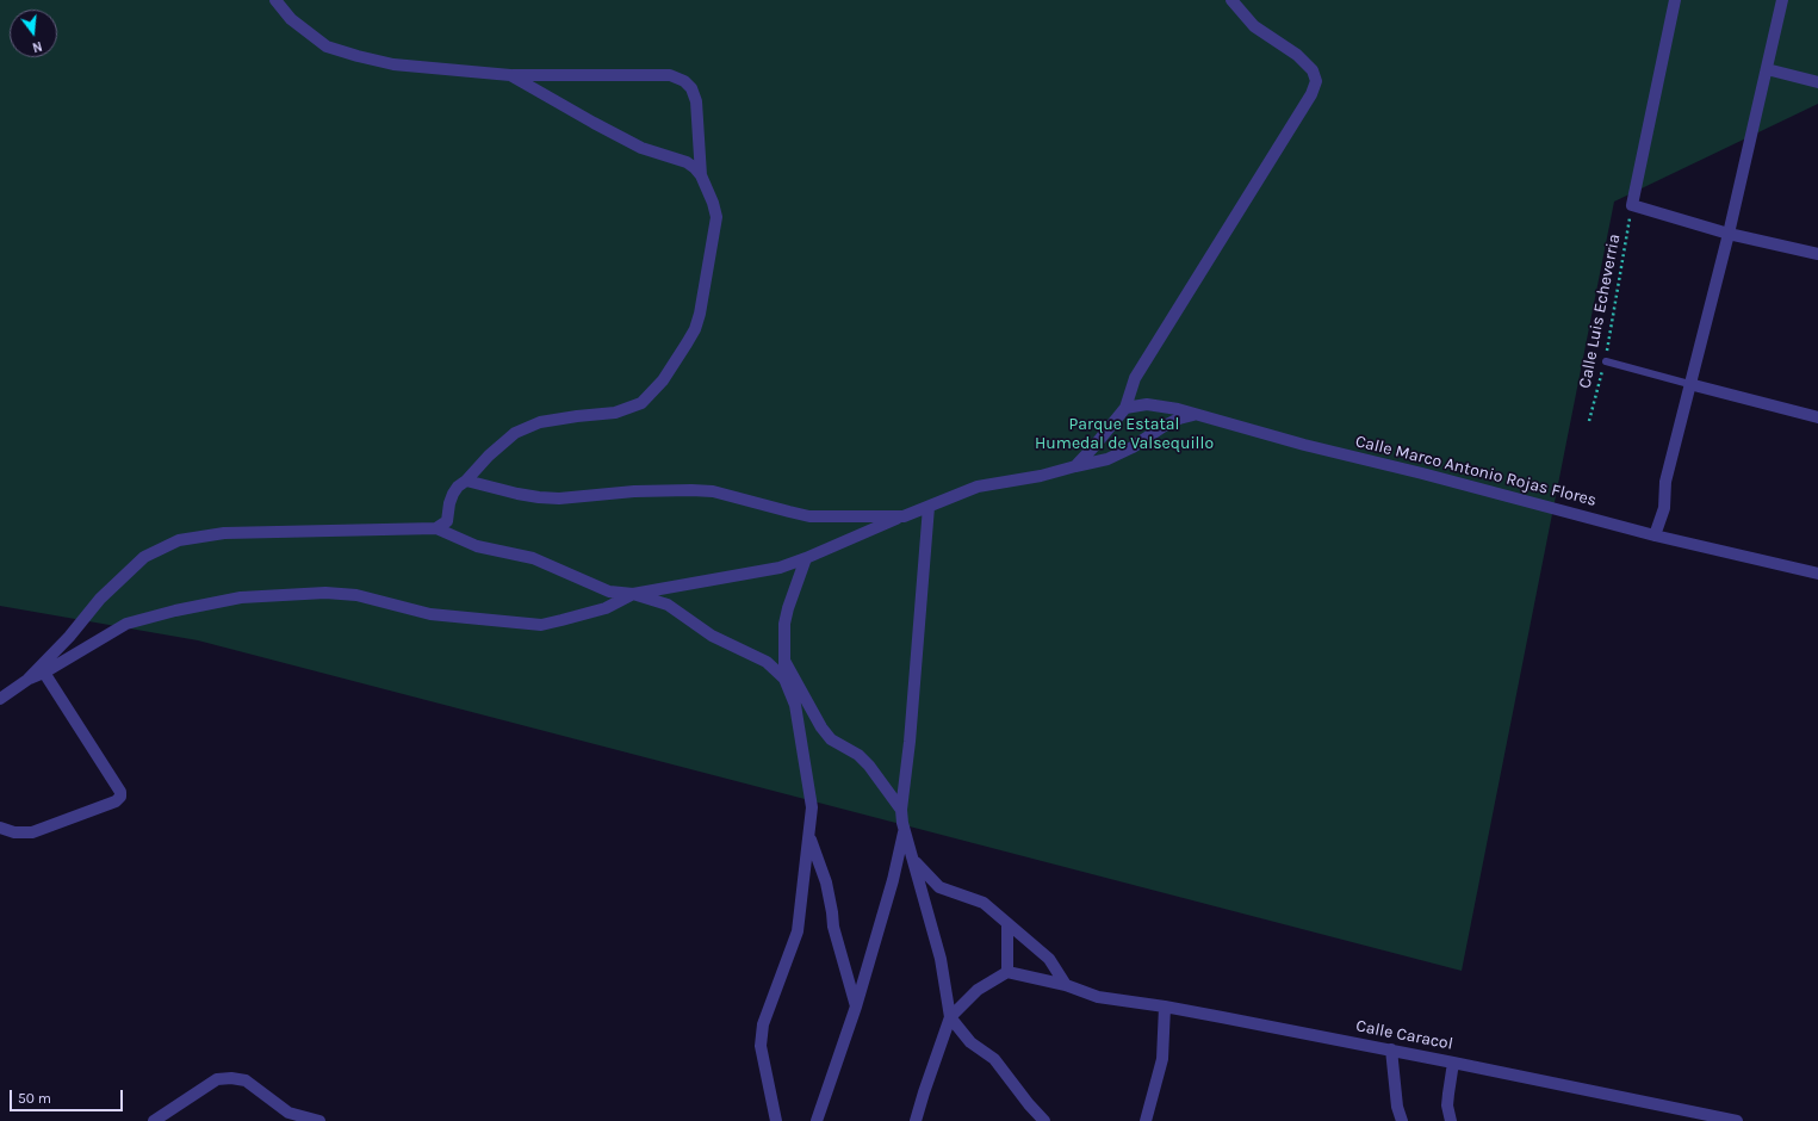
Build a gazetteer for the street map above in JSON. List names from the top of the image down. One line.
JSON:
{"streets":{"street":["Calle Marco Antonio Rojas Flores","Calle Caracol"],"path":["Calle Luis Echeverria"]},"parks":["Parque Estatal Humedal de Valsequillo"],"scale_bar":"50 m","north":"bottom"}
